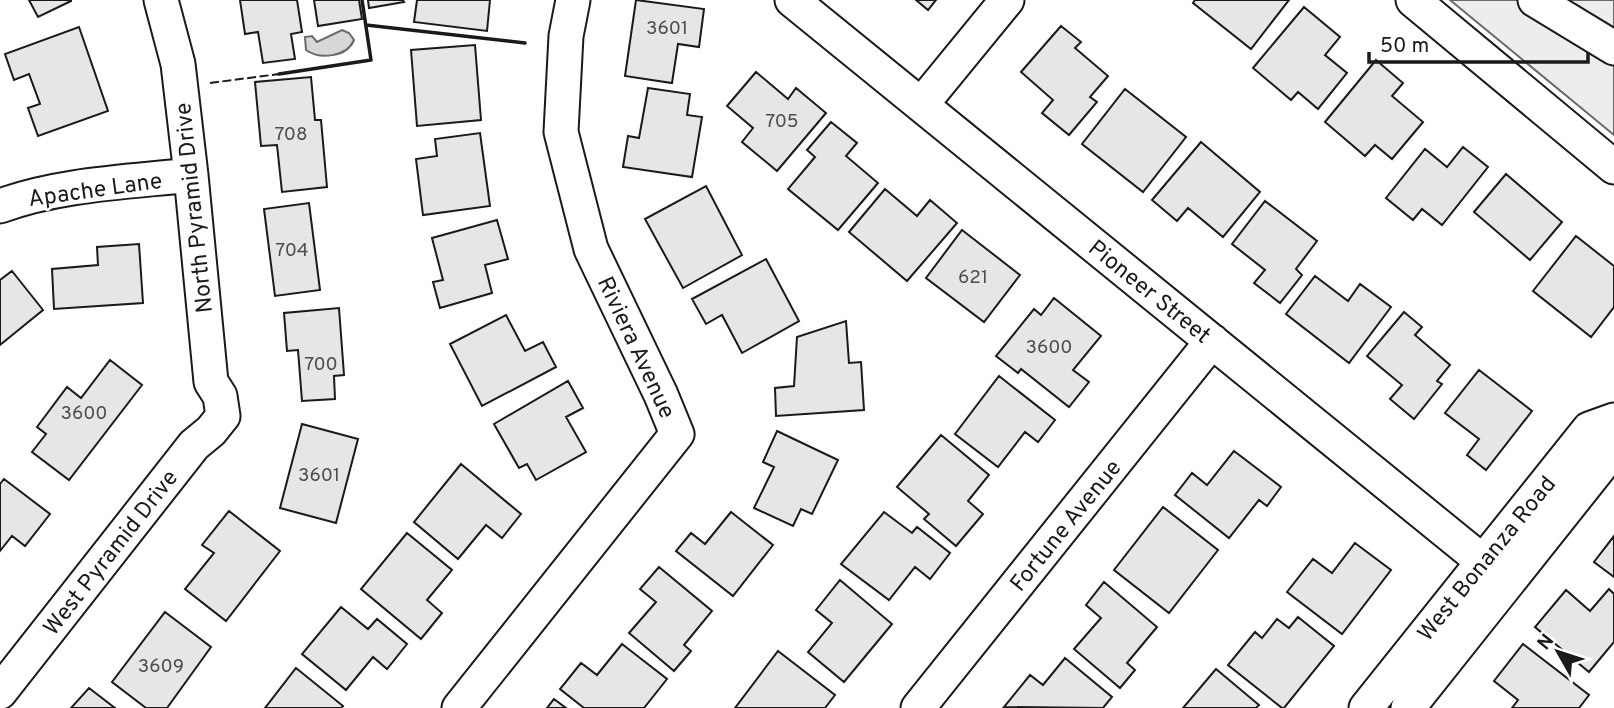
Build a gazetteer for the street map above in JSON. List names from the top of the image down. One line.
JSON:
{"streets":{"street":["Apache Lane","North Pyramid Drive","Pioneer Street","Riviera Avenue","Fortune Avenue","West Pyramid Drive","West Bonanza Road"]},"crossings":[["Apache Lane","North Pyramid Drive"],["North Pyramid Drive","West Pyramid Drive"],["Pioneer Street","Fortune Avenue"],["Pioneer Street","West Bonanza Road"]],"house_numbers":["3601","705","708","704","621","3600","700","3600","3601","3609"],"scale_bar":"50 m","north":"top left"}
